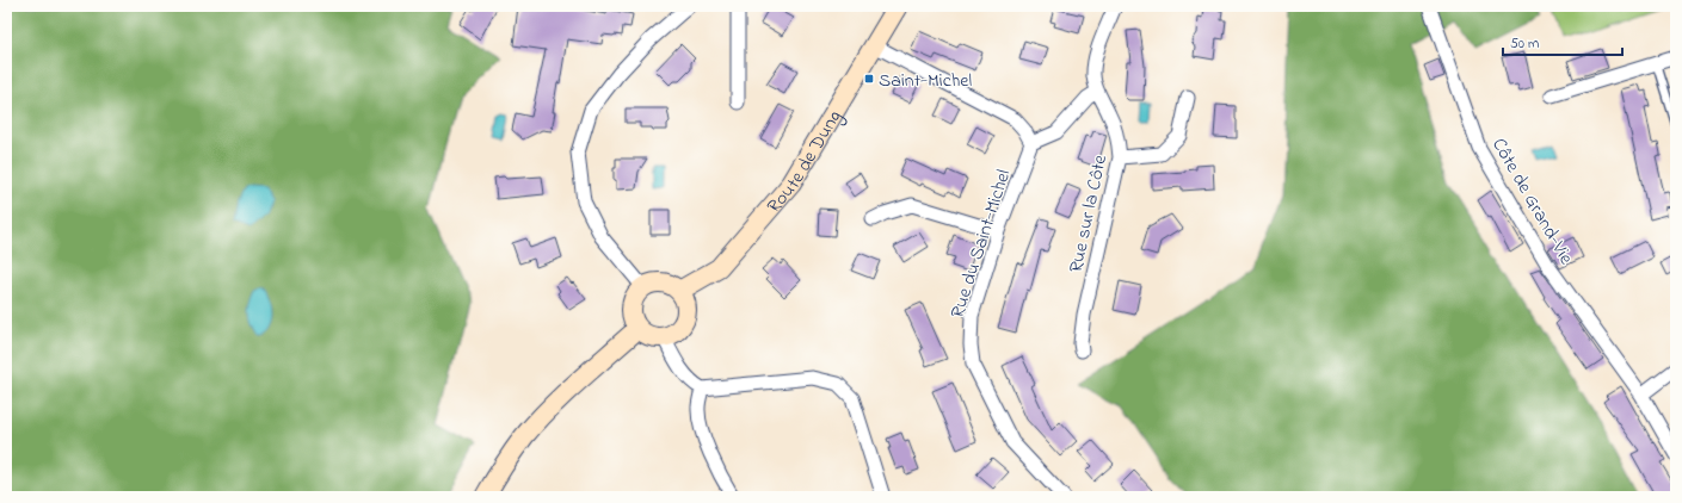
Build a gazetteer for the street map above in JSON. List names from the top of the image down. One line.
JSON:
{"streets":{"street":["Route de Dung","Côte de Grand-Vie","Rue sur la Côte","Rue du Saint-Michel"]},"places":{"transit":["Saint-Michel"]},"scale_bar":"50 m"}
